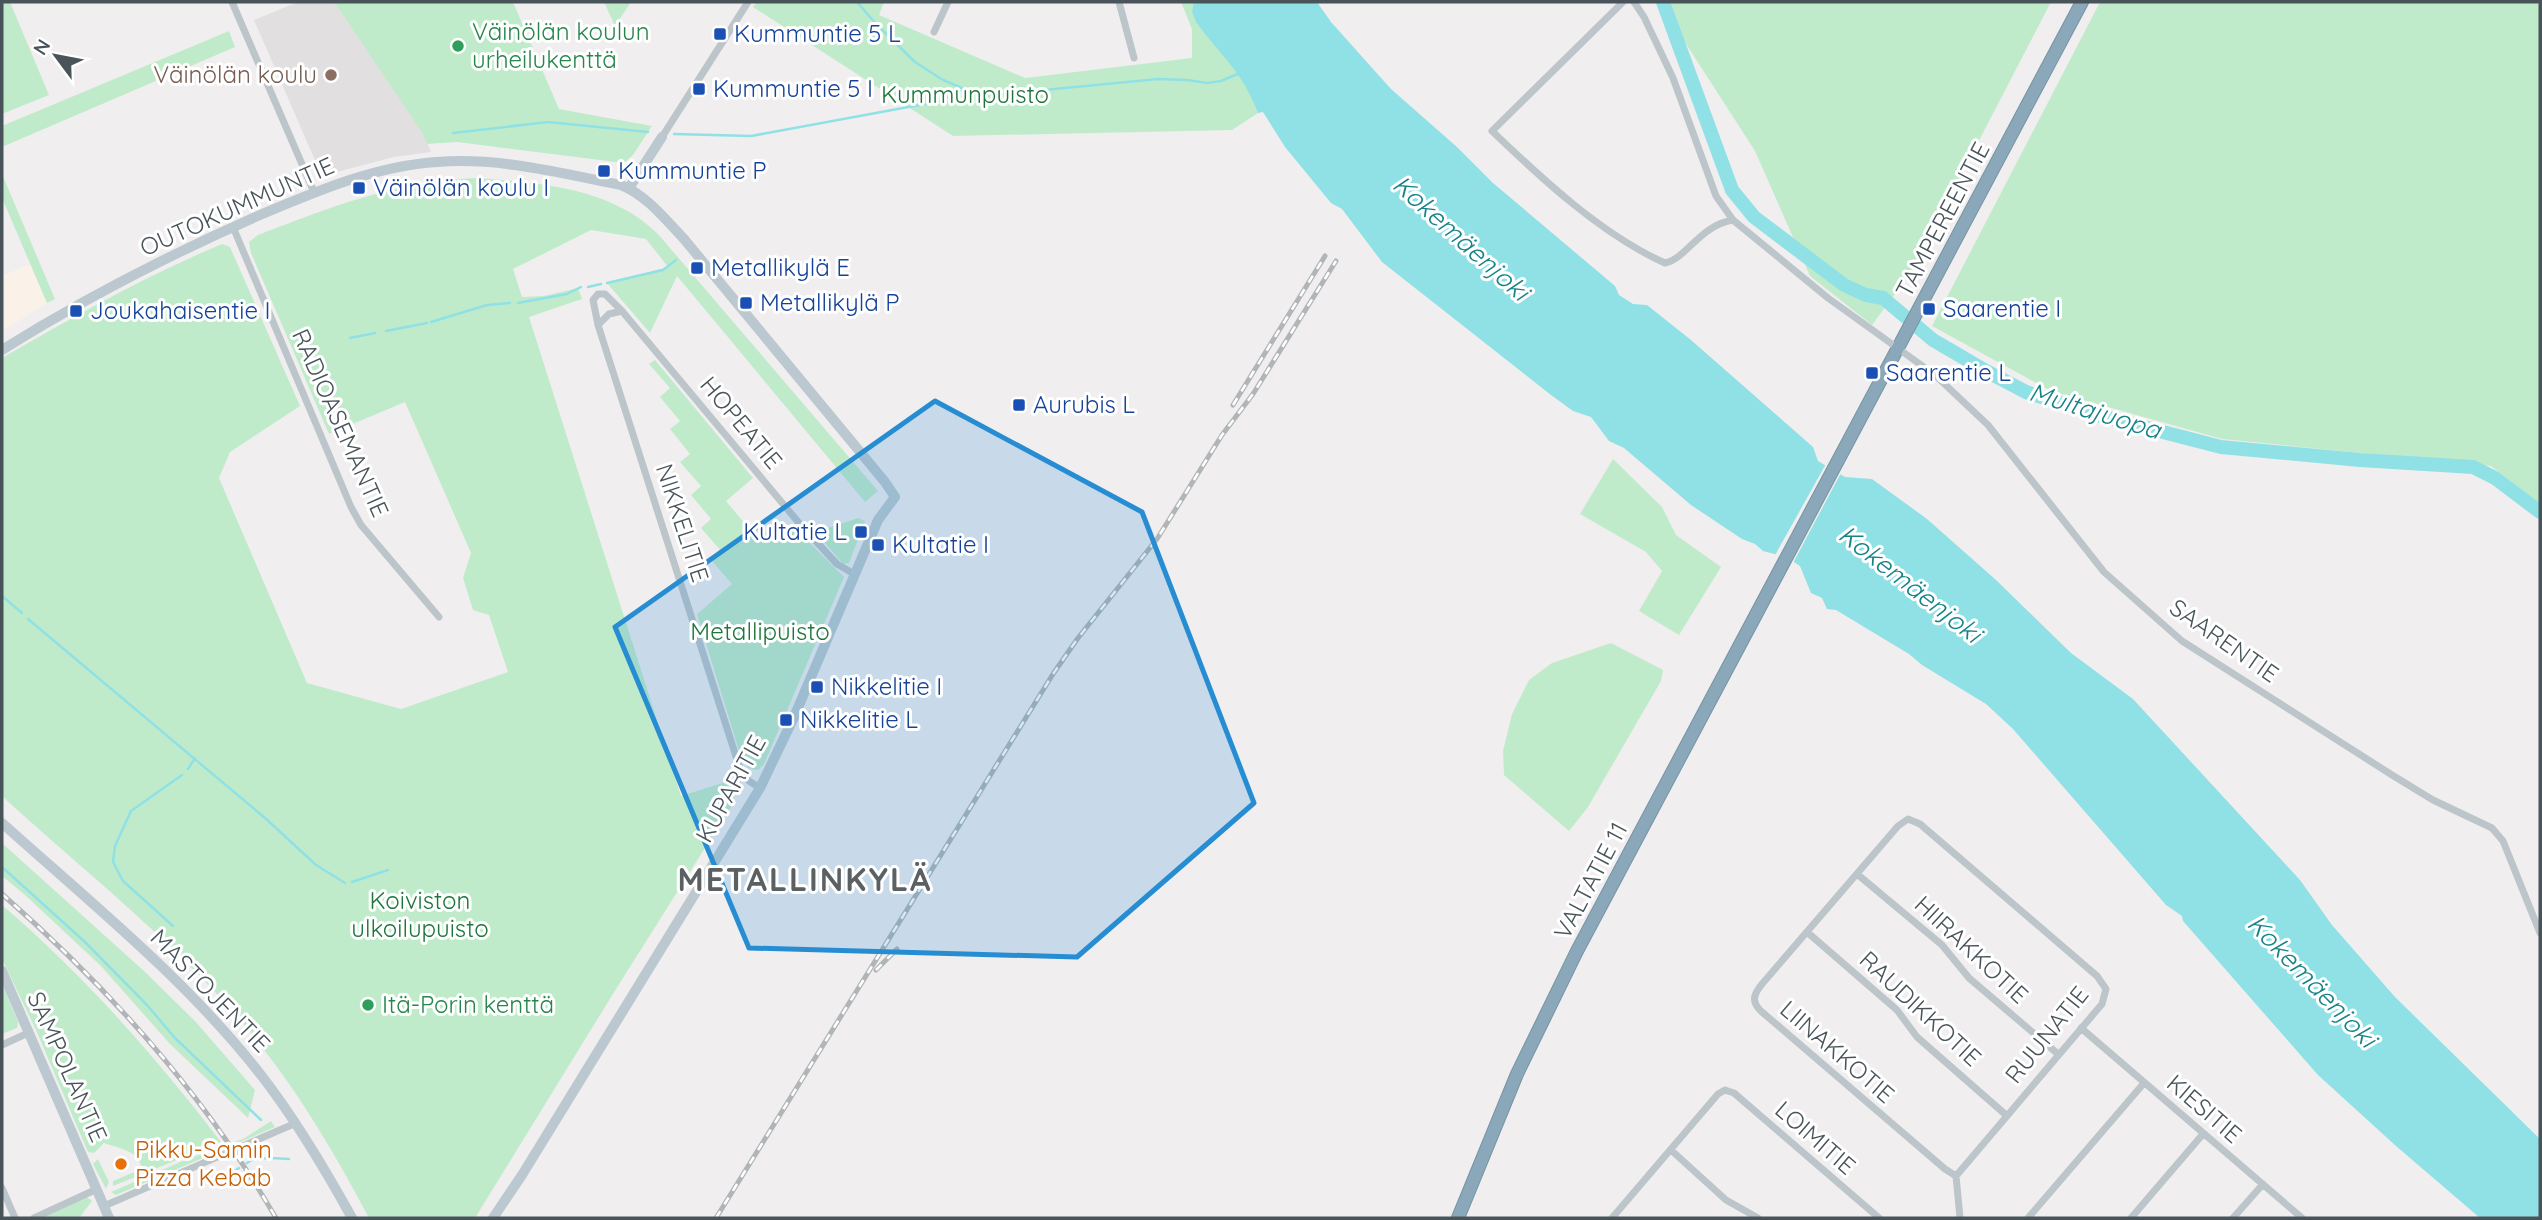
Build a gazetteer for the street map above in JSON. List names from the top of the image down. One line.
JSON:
{"streets":{"highway":["TAMPEREENTIE","VALTATIE 11"],"street":["OUTOKUMMUNTIE","RADIOASEMANTIE","HOPEATIE","NIKKELITIE","SAARENTIE","KUPARITIE","HIIRAKKOTIE","MASTOJENTIE","RAUDIKKOTIE","RUUNATIE","LIINAKKOTIE","SAMPOLANTIE","KIESITIE","LOIMITIE"]},"crossings":[["OUTOKUMMUNTIE","RADIOASEMANTIE"],["OUTOKUMMUNTIE","KUPARITIE"],["TAMPEREENTIE","SAARENTIE"],["TAMPEREENTIE","VALTATIE 11"],["HOPEATIE","NIKKELITIE"],["HOPEATIE","KUPARITIE"],["NIKKELITIE","KUPARITIE"],["HIIRAKKOTIE","RUUNATIE"],["HIIRAKKOTIE","LIINAKKOTIE"],["RAUDIKKOTIE","RUUNATIE"],["RAUDIKKOTIE","LIINAKKOTIE"],["RUUNATIE","LIINAKKOTIE"],["RUUNATIE","KIESITIE"]],"districts":["METALLINKYLÄ"],"water":["Kokemäenjoki","Multajuopa"],"parks":["Kummunpuisto","Metallipuisto","Koiviston ulkoilupuisto"],"places":{"transit":["Kummuntie 5 L","Kummuntie 5 I","Kummuntie P","Väinölän koulu I","Metallikylä E","Metallikylä P","Saarentie I","Joukahaisentie I","Saarentie L","Aurubis L","Kultatie L","Kultatie I","Nikkelitie I","Nikkelitie L"],"other":["Väinölän koulun urheilukenttä","Väinölän koulu","Itä-Porin kenttä","Pikku-Samin Pizza Kebab"]},"north":"top left"}
